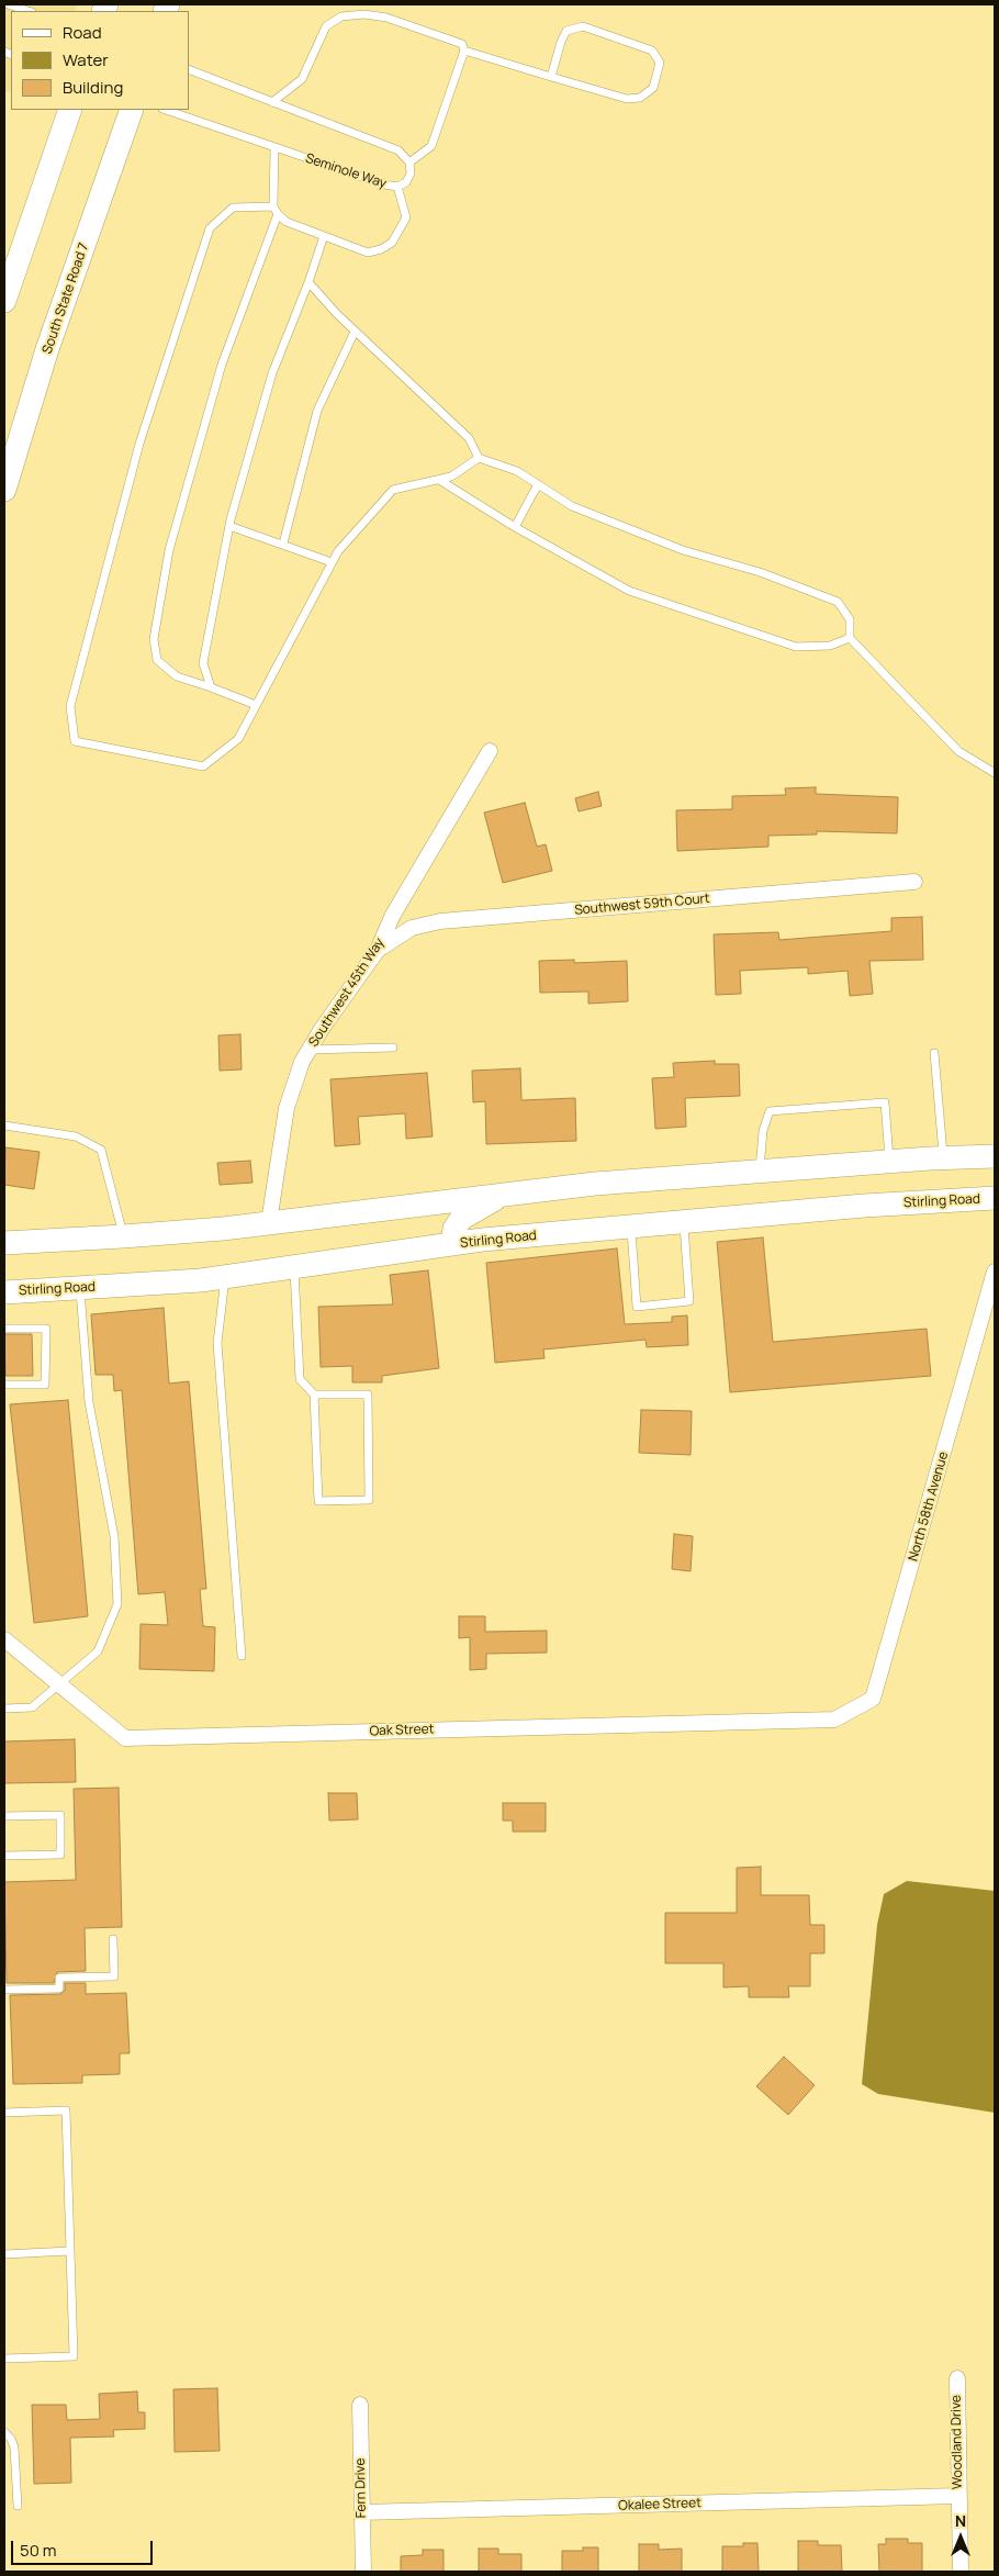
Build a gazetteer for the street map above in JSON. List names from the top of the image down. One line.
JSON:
{"streets":{"main road":["South State Road 7","Stirling Road"],"street":["Southwest 59th Court","Southwest 45th Way","North 58th Avenue","Oak Street","Woodland Drive","Fern Drive","Okalee Street"],"lane":["Seminole Way"]},"crossings":[["Southwest 59th Court","Southwest 45th Way"],["North 58th Avenue","Oak Street"],["Woodland Drive","Okalee Street"],["Fern Drive","Okalee Street"]],"legend":["Road","Water","Building"],"scale_bar":"50 m","north":"top"}
